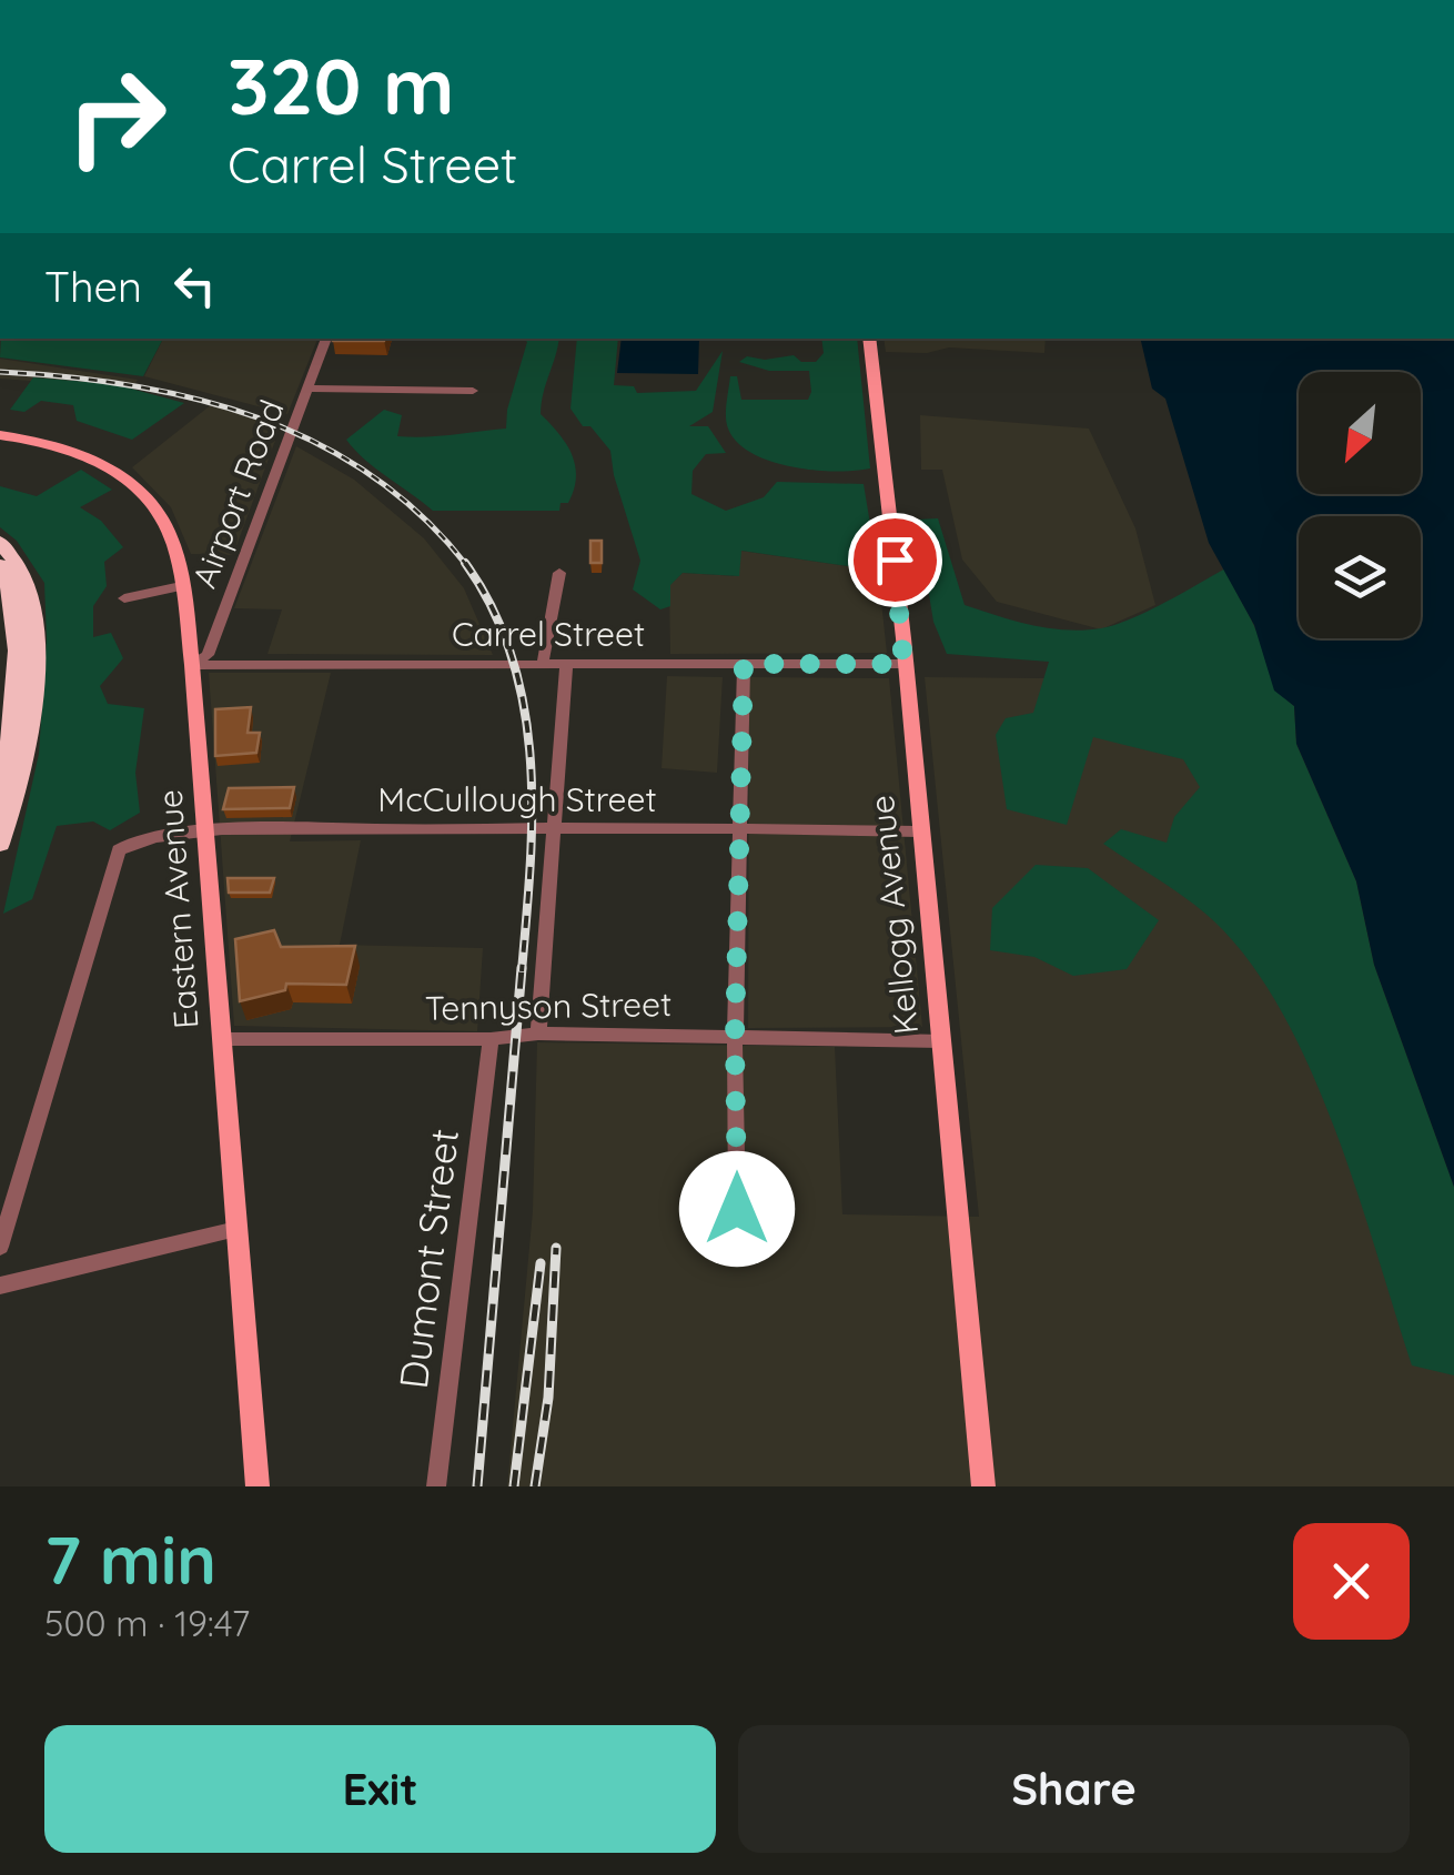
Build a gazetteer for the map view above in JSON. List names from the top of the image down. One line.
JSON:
{"streets":{"main road":["Eastern Avenue","Kellogg Avenue"],"street":["Airport Road","Carrel Street","McCullough Street","Tennyson Street","Dumont Street"]},"crossings":[["Airport Road","Carrel Street"],["Airport Road","Eastern Avenue"],["Carrel Street","Eastern Avenue"],["Carrel Street","Kellogg Avenue"],["McCullough Street","Eastern Avenue"],["McCullough Street","Kellogg Avenue"],["Eastern Avenue","Tennyson Street"],["Kellogg Avenue","Tennyson Street"],["Tennyson Street","Dumont Street"]],"north":"bottom left","page":{"turn":["320 m","Carrel Street"],"then":"Then","heading":["7 min","500 m · 19:47"],"buttons":["Exit","Share"]}}
